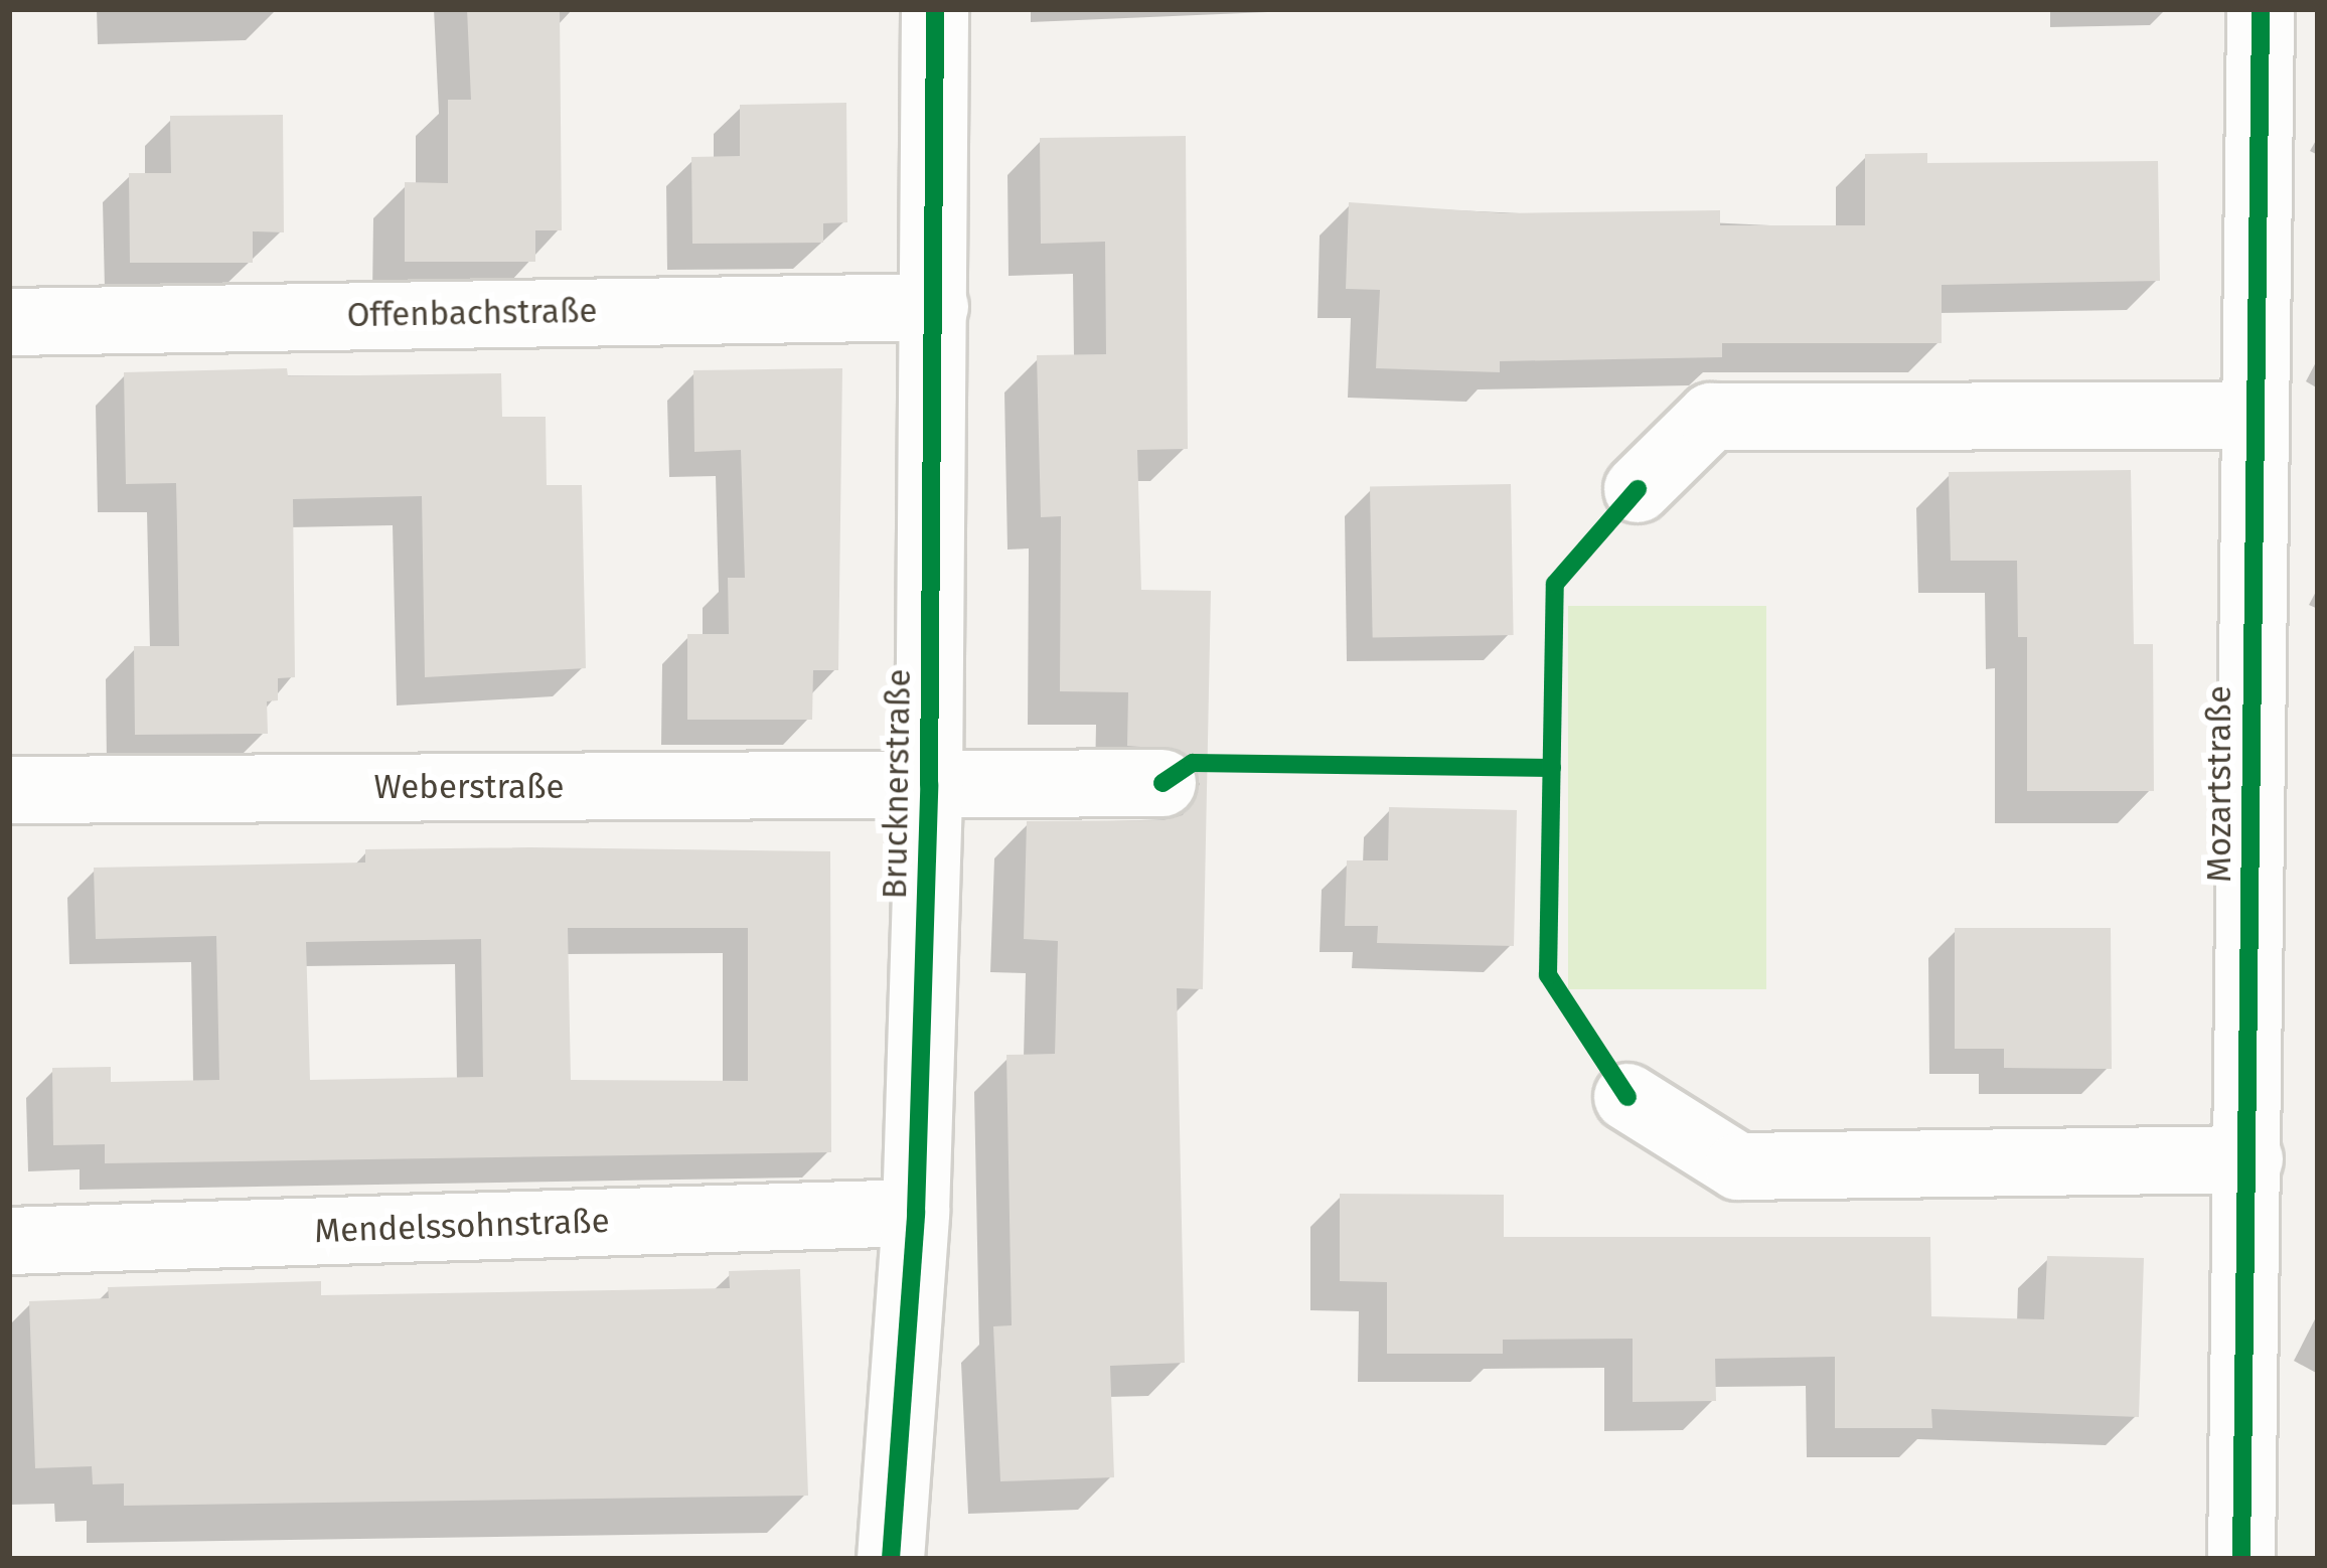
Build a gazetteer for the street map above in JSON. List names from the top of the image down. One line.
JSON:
{"streets":{"street":["Offenbachstraße","Brucknerstraße","Mozartstraße","Weberstraße","Mendelssohnstraße"]},"crossings":[["Offenbachstraße","Brucknerstraße"],["Brucknerstraße","Weberstraße"],["Brucknerstraße","Mendelssohnstraße"]]}
